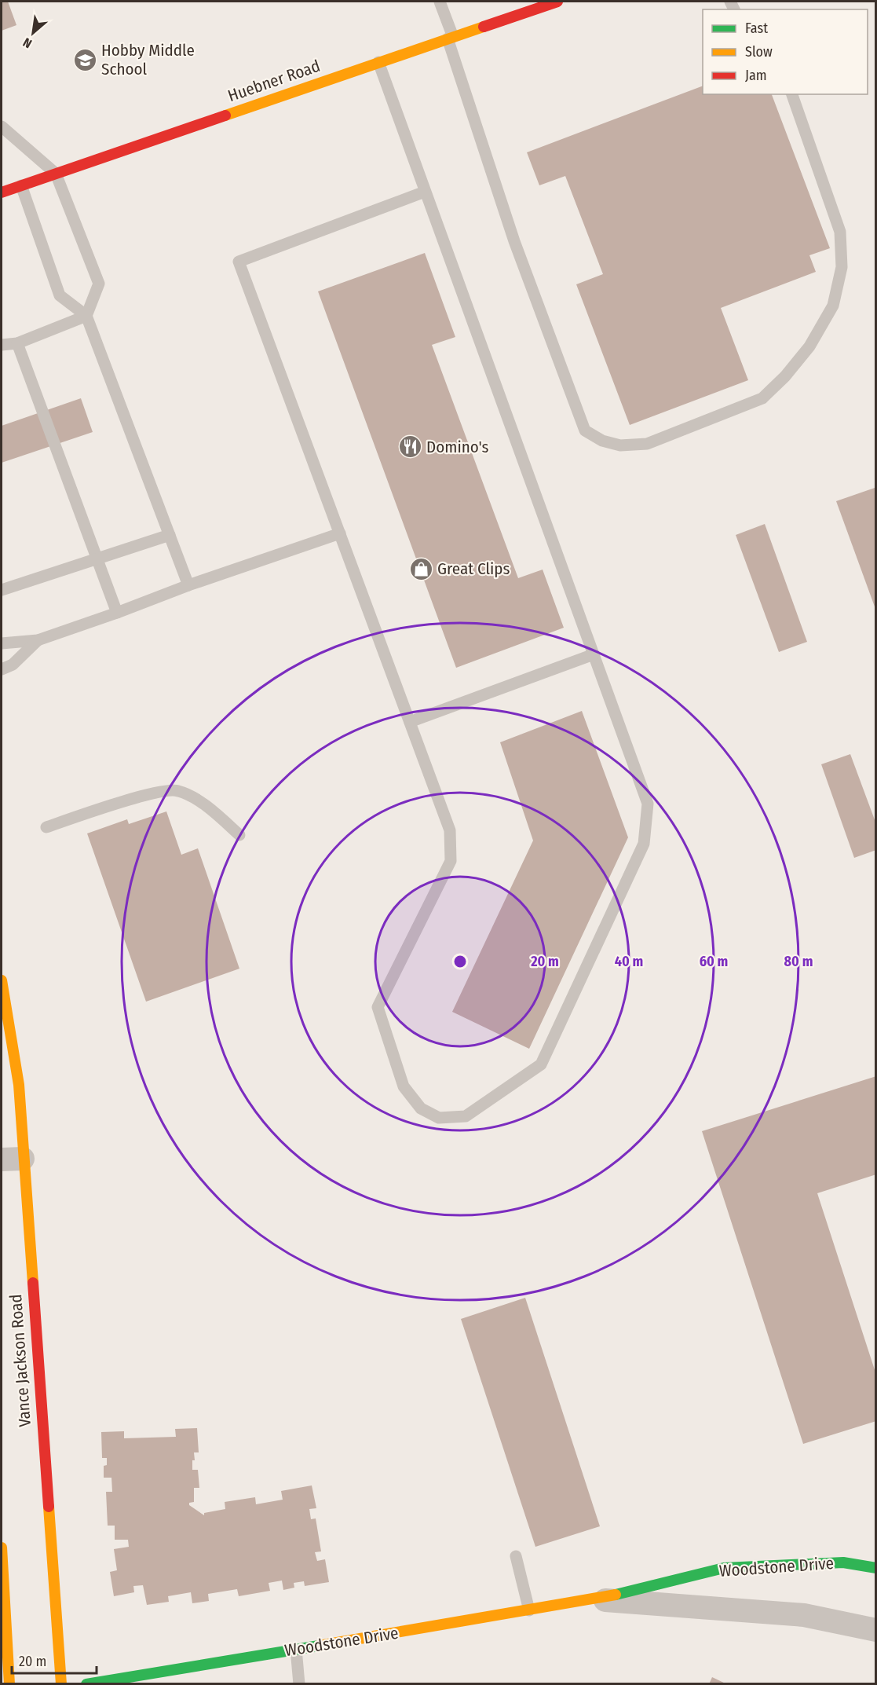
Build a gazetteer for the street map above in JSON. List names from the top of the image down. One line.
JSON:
{"streets":{"main road":["Huebner Road","Vance Jackson Road","Woodstone Drive"]},"places":{"school or university":["Hobby Middle School"],"restaurant":["Domino's"],"shop":["Great Clips"]},"legend":["Fast","Slow","Jam"],"scale_bar":"20 m","north":"bottom left","rings":["20 m","40 m","60 m","80 m"]}
